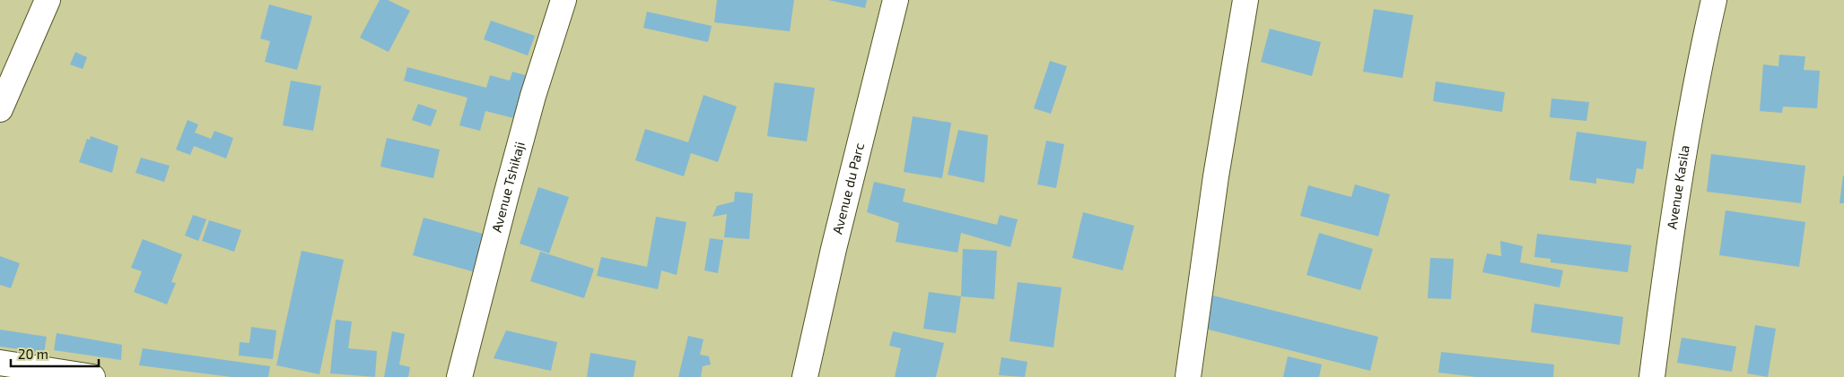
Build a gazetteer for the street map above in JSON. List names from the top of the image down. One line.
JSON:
{"streets":{"street":["Avenue Tshikaji","Avenue du Parc","Avenue Kasila"]},"scale_bar":"20 m"}
